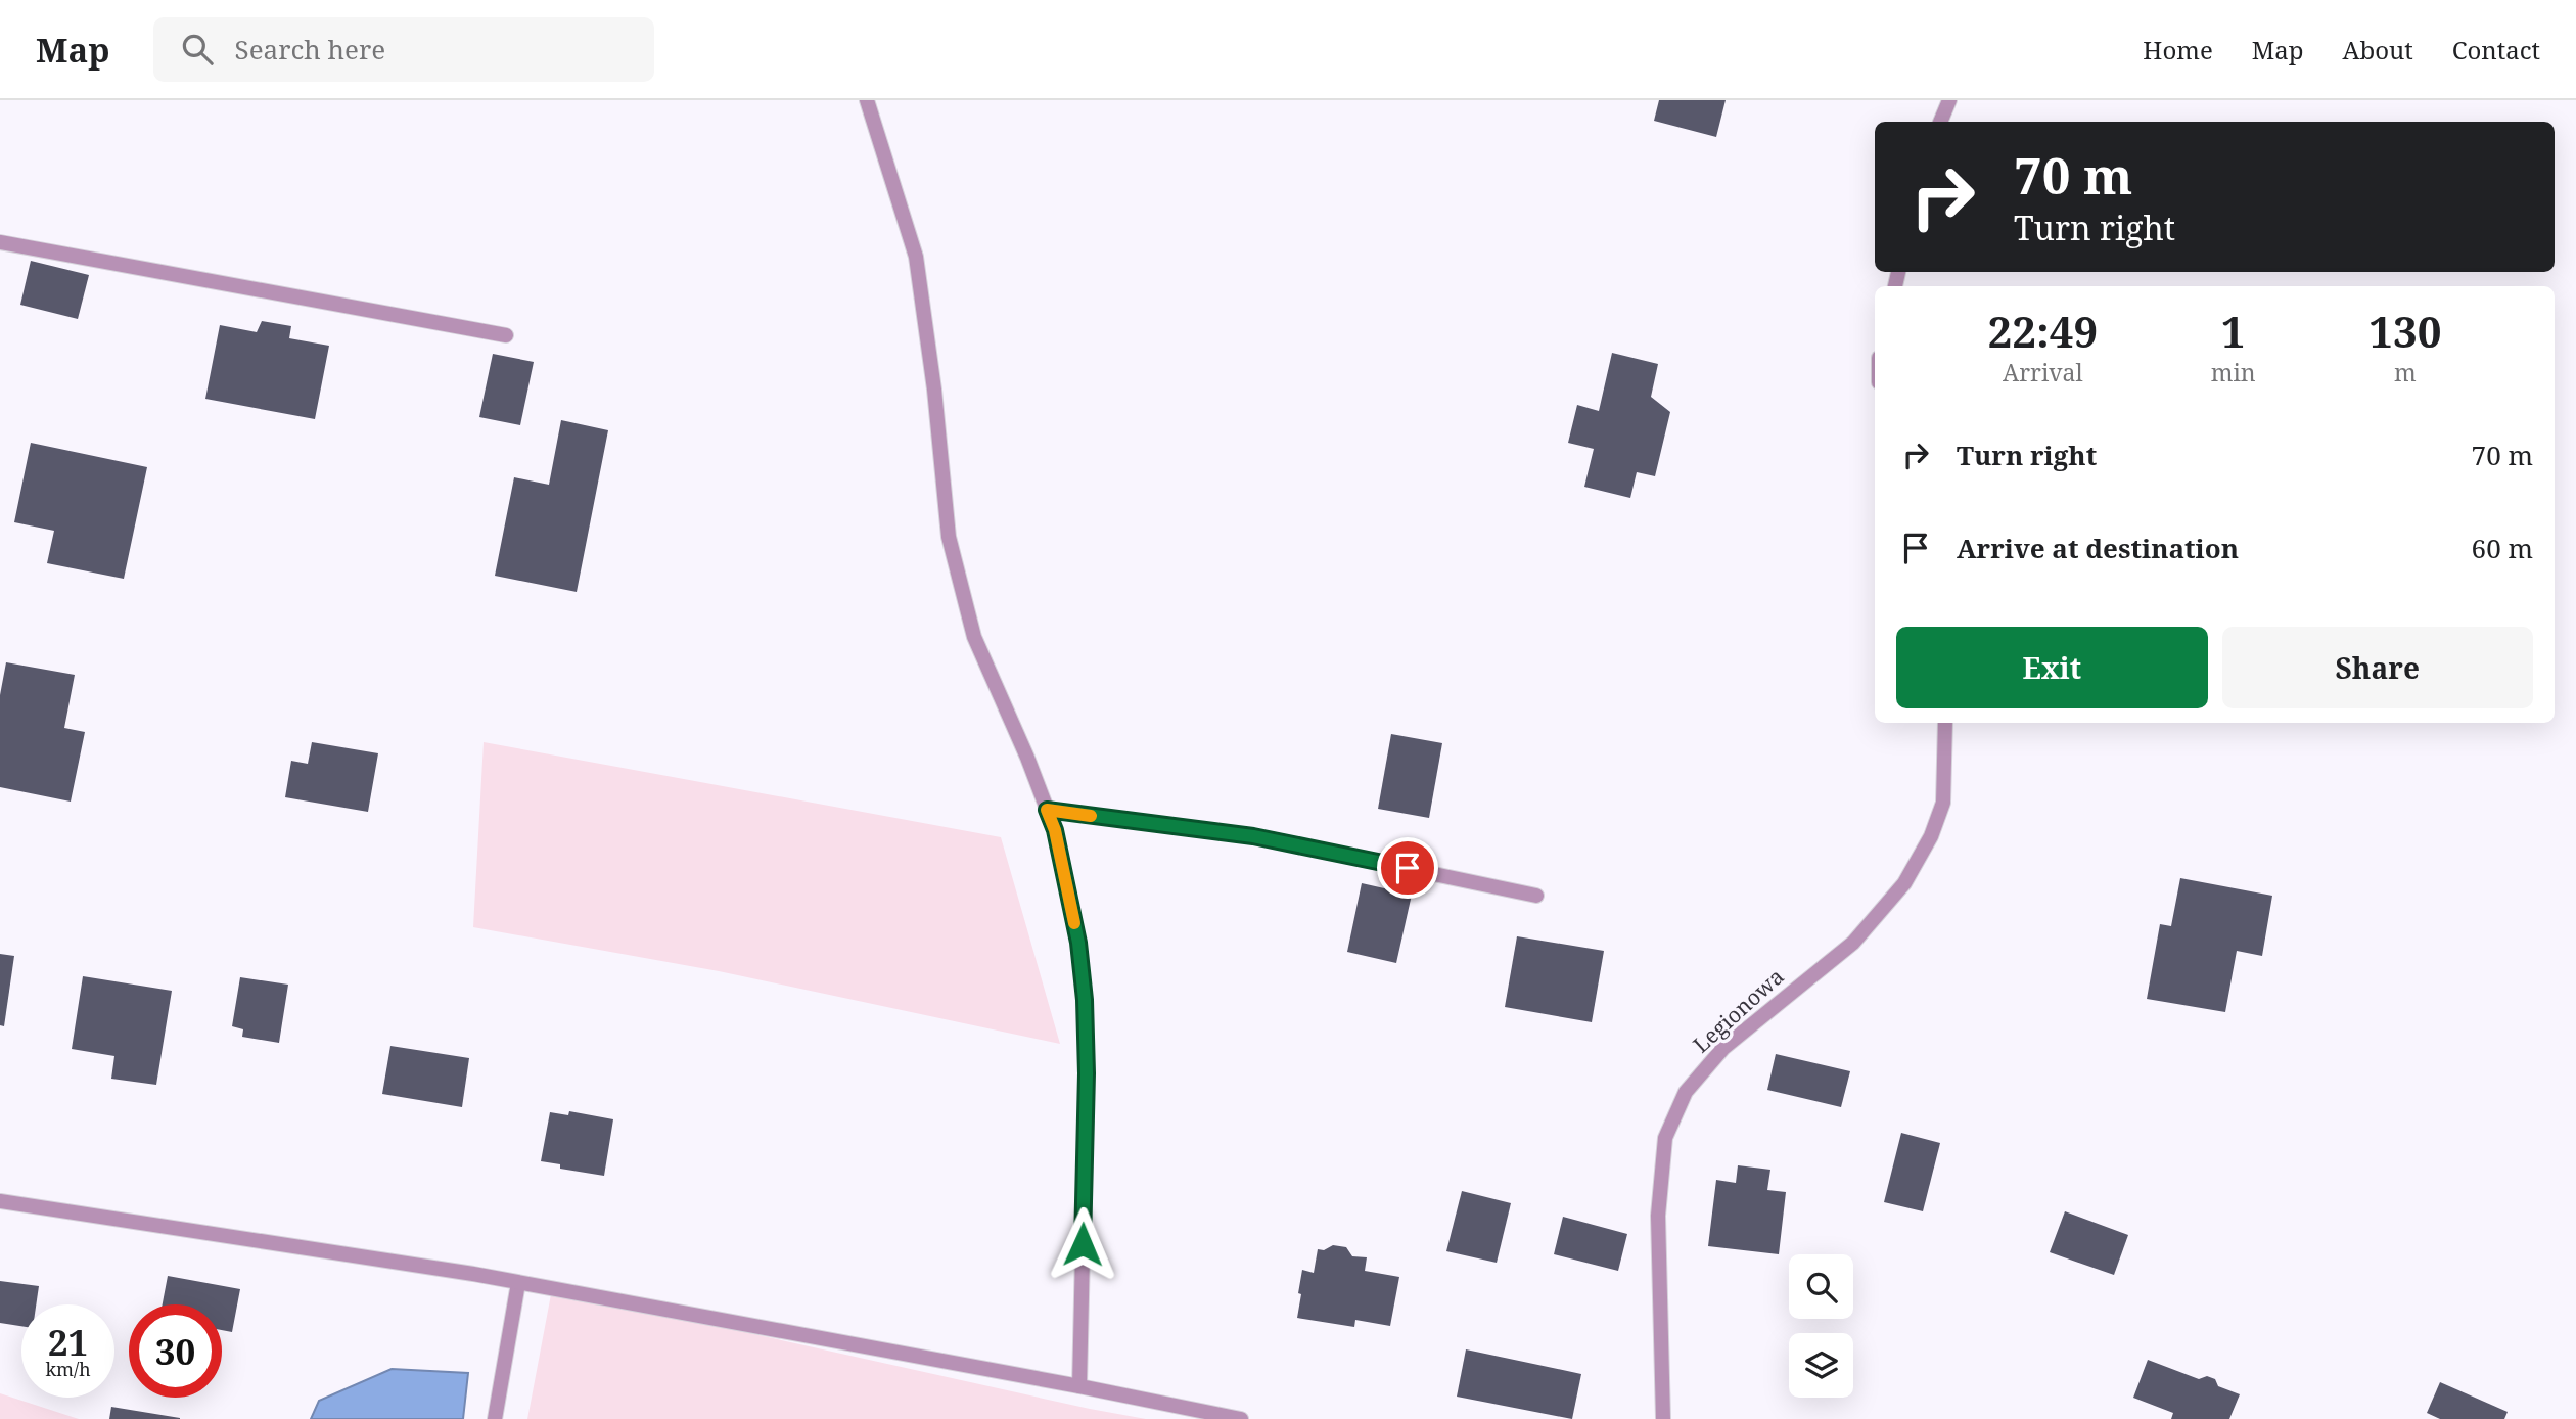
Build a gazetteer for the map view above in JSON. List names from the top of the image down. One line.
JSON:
{"streets":{"street":["Legionowa"]},"page":{"header":"Map","search":"Search here","nav":["Home","Map","About","Contact"],"turn":["70 m","Turn right"],"eta":["22:49","Arrival","1","min","130","m"],"list":[{"name":"Turn right","value":"70 m"},{"name":"Arrive at destination","value":"60 m"}],"buttons":["Exit","Share"],"speed":"21 km/h","limit":"30"}}
